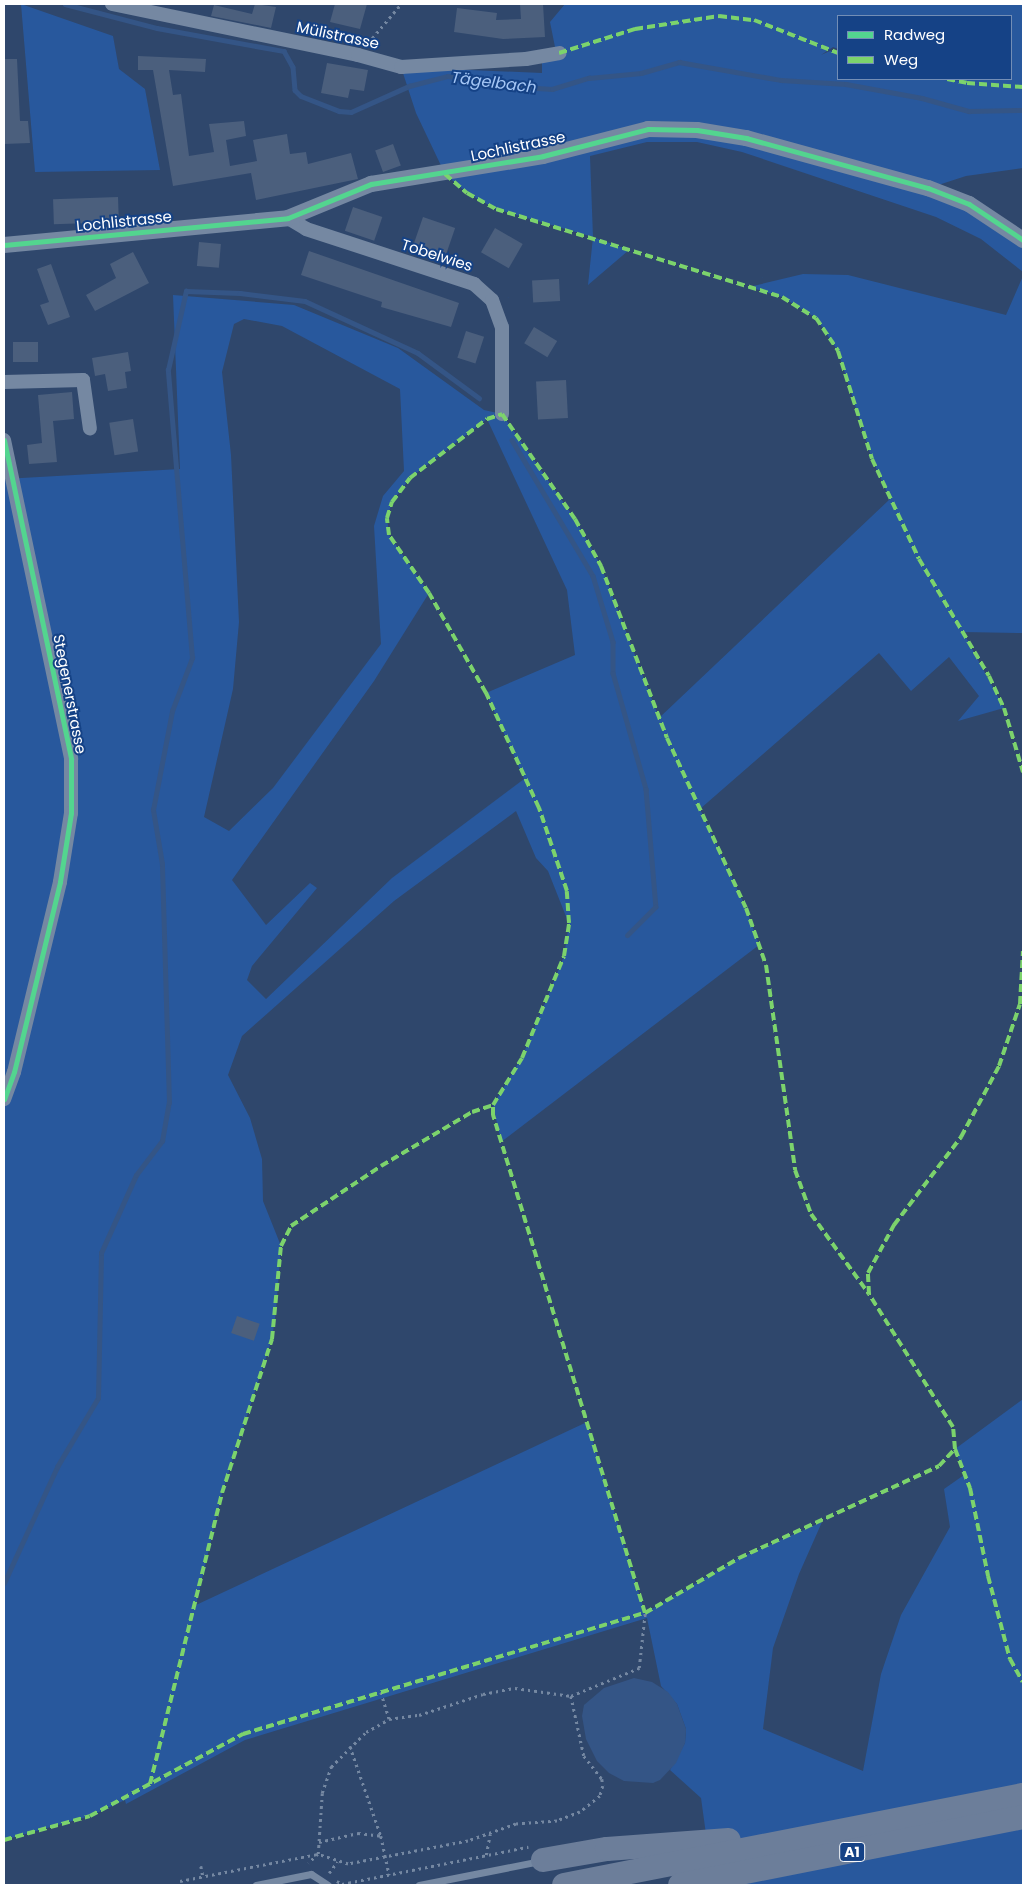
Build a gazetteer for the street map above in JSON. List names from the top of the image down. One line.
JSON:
{"streets":{"highway":["A1"],"street":["Mülistrasse","Lochlistrasse","Tobelwies","Stegenerstrasse"]},"crossings":[["Lochlistrasse","Tobelwies"]],"water":["Tägelbach"],"legend":["Radweg","Weg"]}
